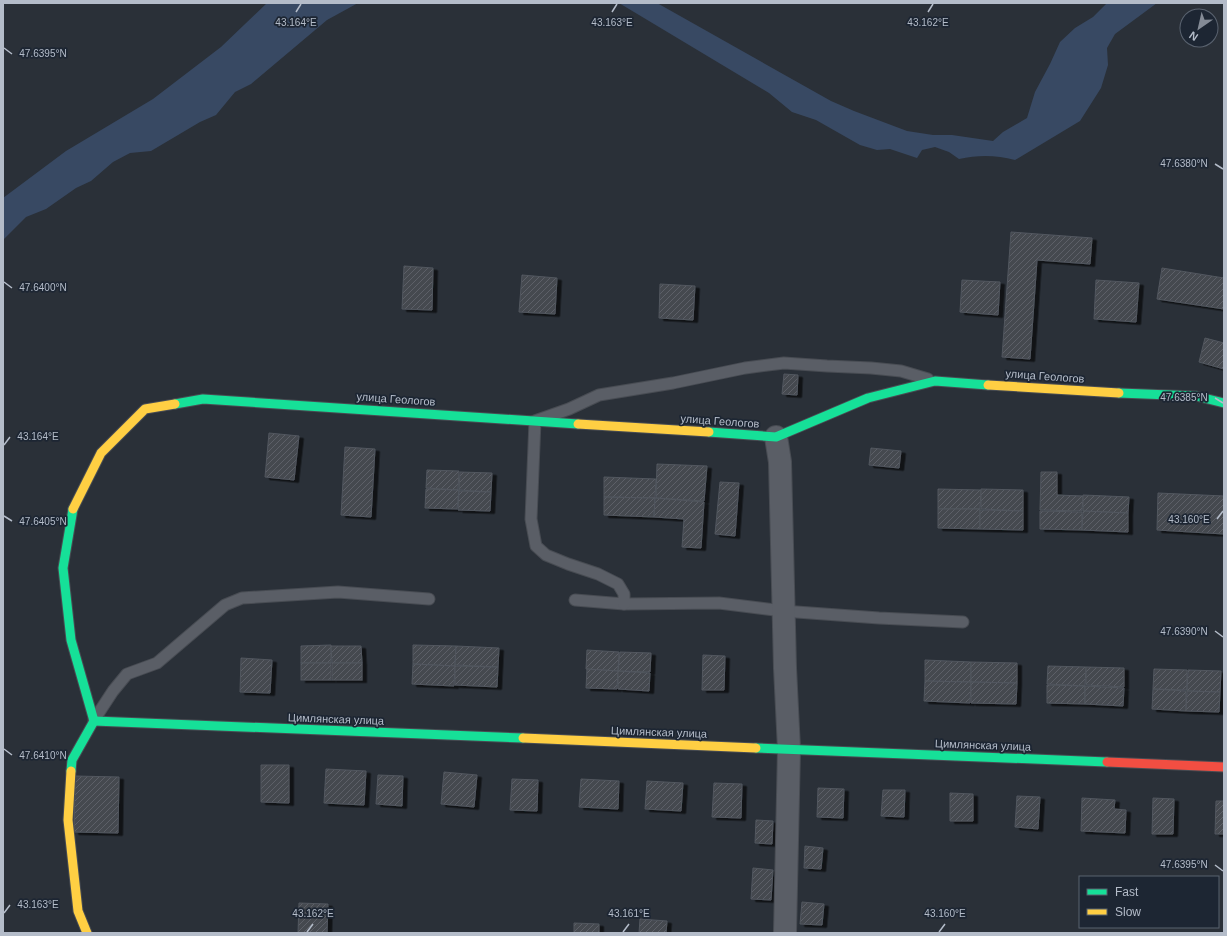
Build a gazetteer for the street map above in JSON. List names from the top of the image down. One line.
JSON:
{"streets":{"street":["улица Геологов","Цимлянская улица"]},"crossings":[["улица Геологов","Цимлянская улица"]],"legend":["Fast","Slow"],"north":"bottom left","coordinates":["43.164°E","43.163°E","43.162°E","47.6395°N","47.6380°N","47.6400°N","47.6385°N","43.160°E","47.6405°N","47.6390°N","47.6410°N","43.161°E"]}
